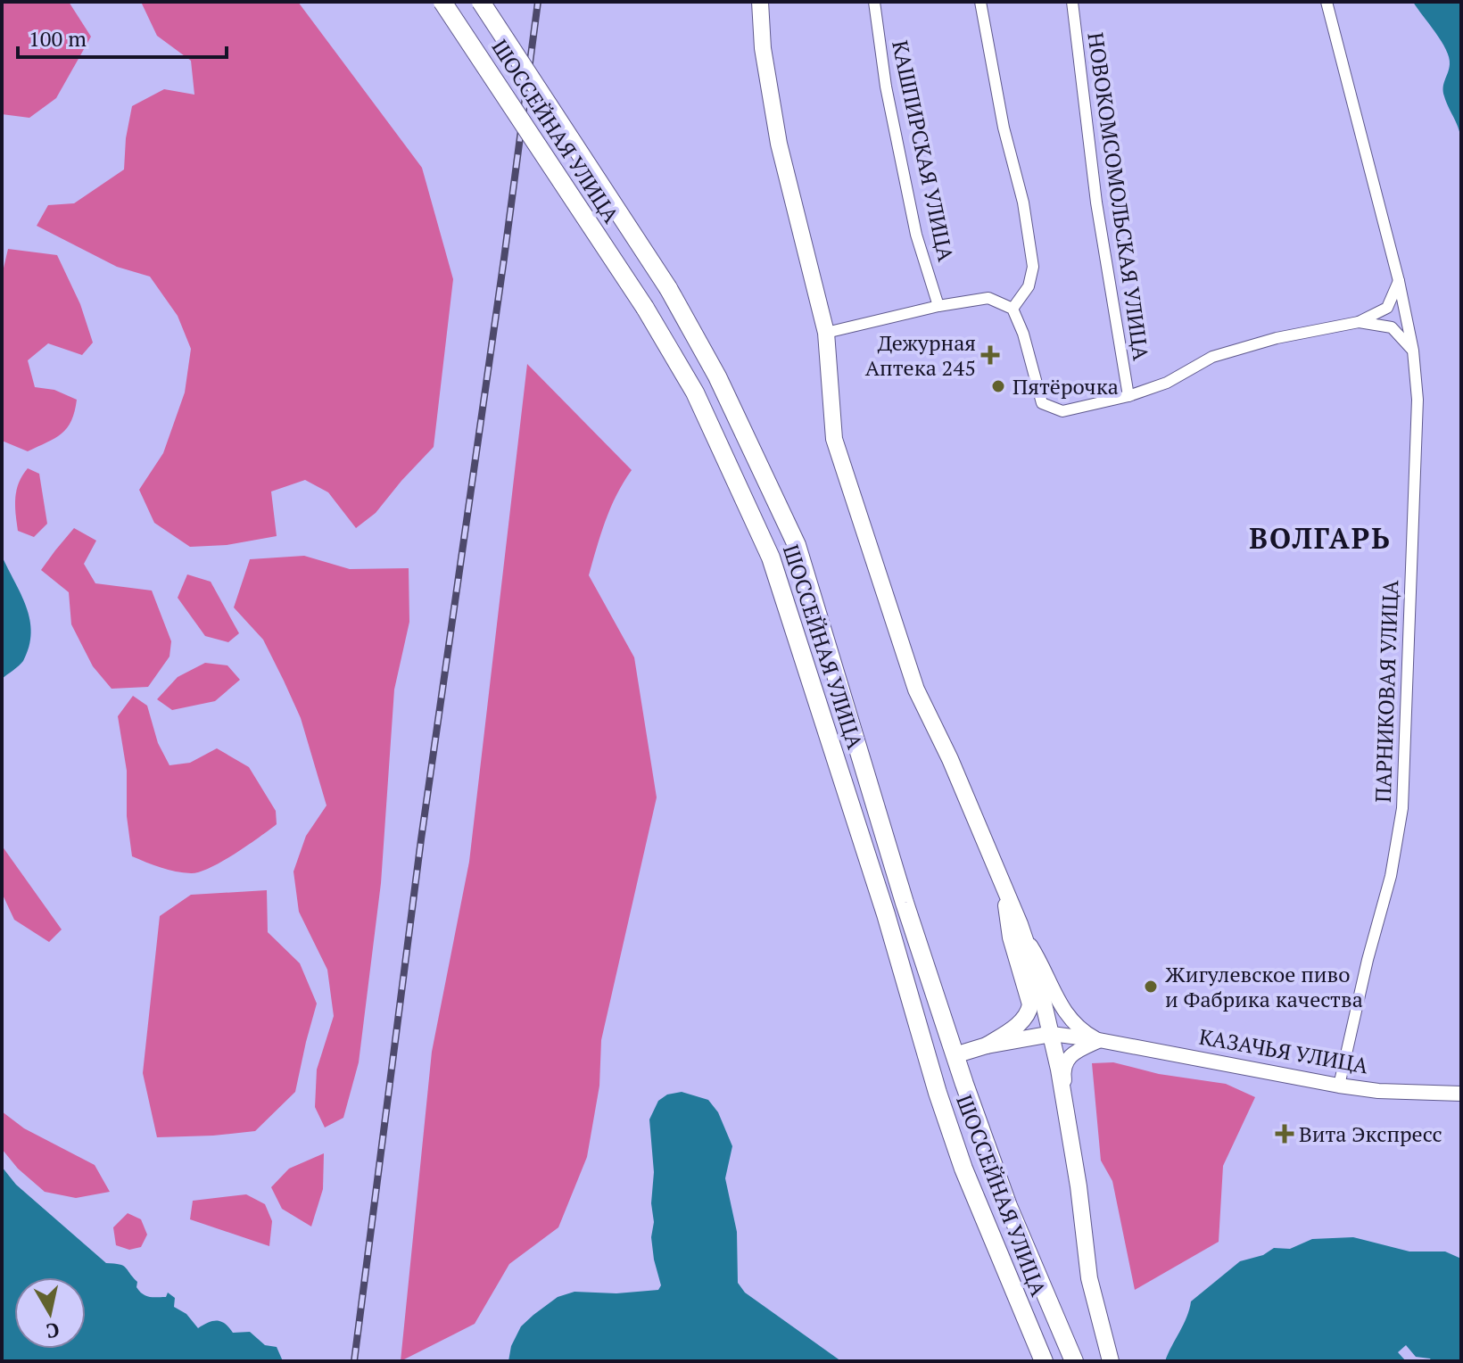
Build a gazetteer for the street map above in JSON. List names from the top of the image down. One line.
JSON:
{"streets":{"main road":["ШОССЕЙНАЯ УЛИЦА","КАЗАЧЬЯ УЛИЦА"],"street":["КАШПИРСКАЯ УЛИЦА","НОВОКОМСОМОЛЬСКАЯ УЛИЦА","ПАРНИКОВАЯ УЛИЦА"]},"crossings":[["ШОССЕЙНАЯ УЛИЦА","КАЗАЧЬЯ УЛИЦА"],["ПАРНИКОВАЯ УЛИЦА","КАЗАЧЬЯ УЛИЦА"]],"districts":["ВОЛГАРЬ"],"places":{"health":["Дежурная Аптека 245","Вита Экспресс"],"other":["Пятёрочка","Жигулевское пиво и Фабрика качества"]},"scale_bar":"100 m","north":"bottom"}
